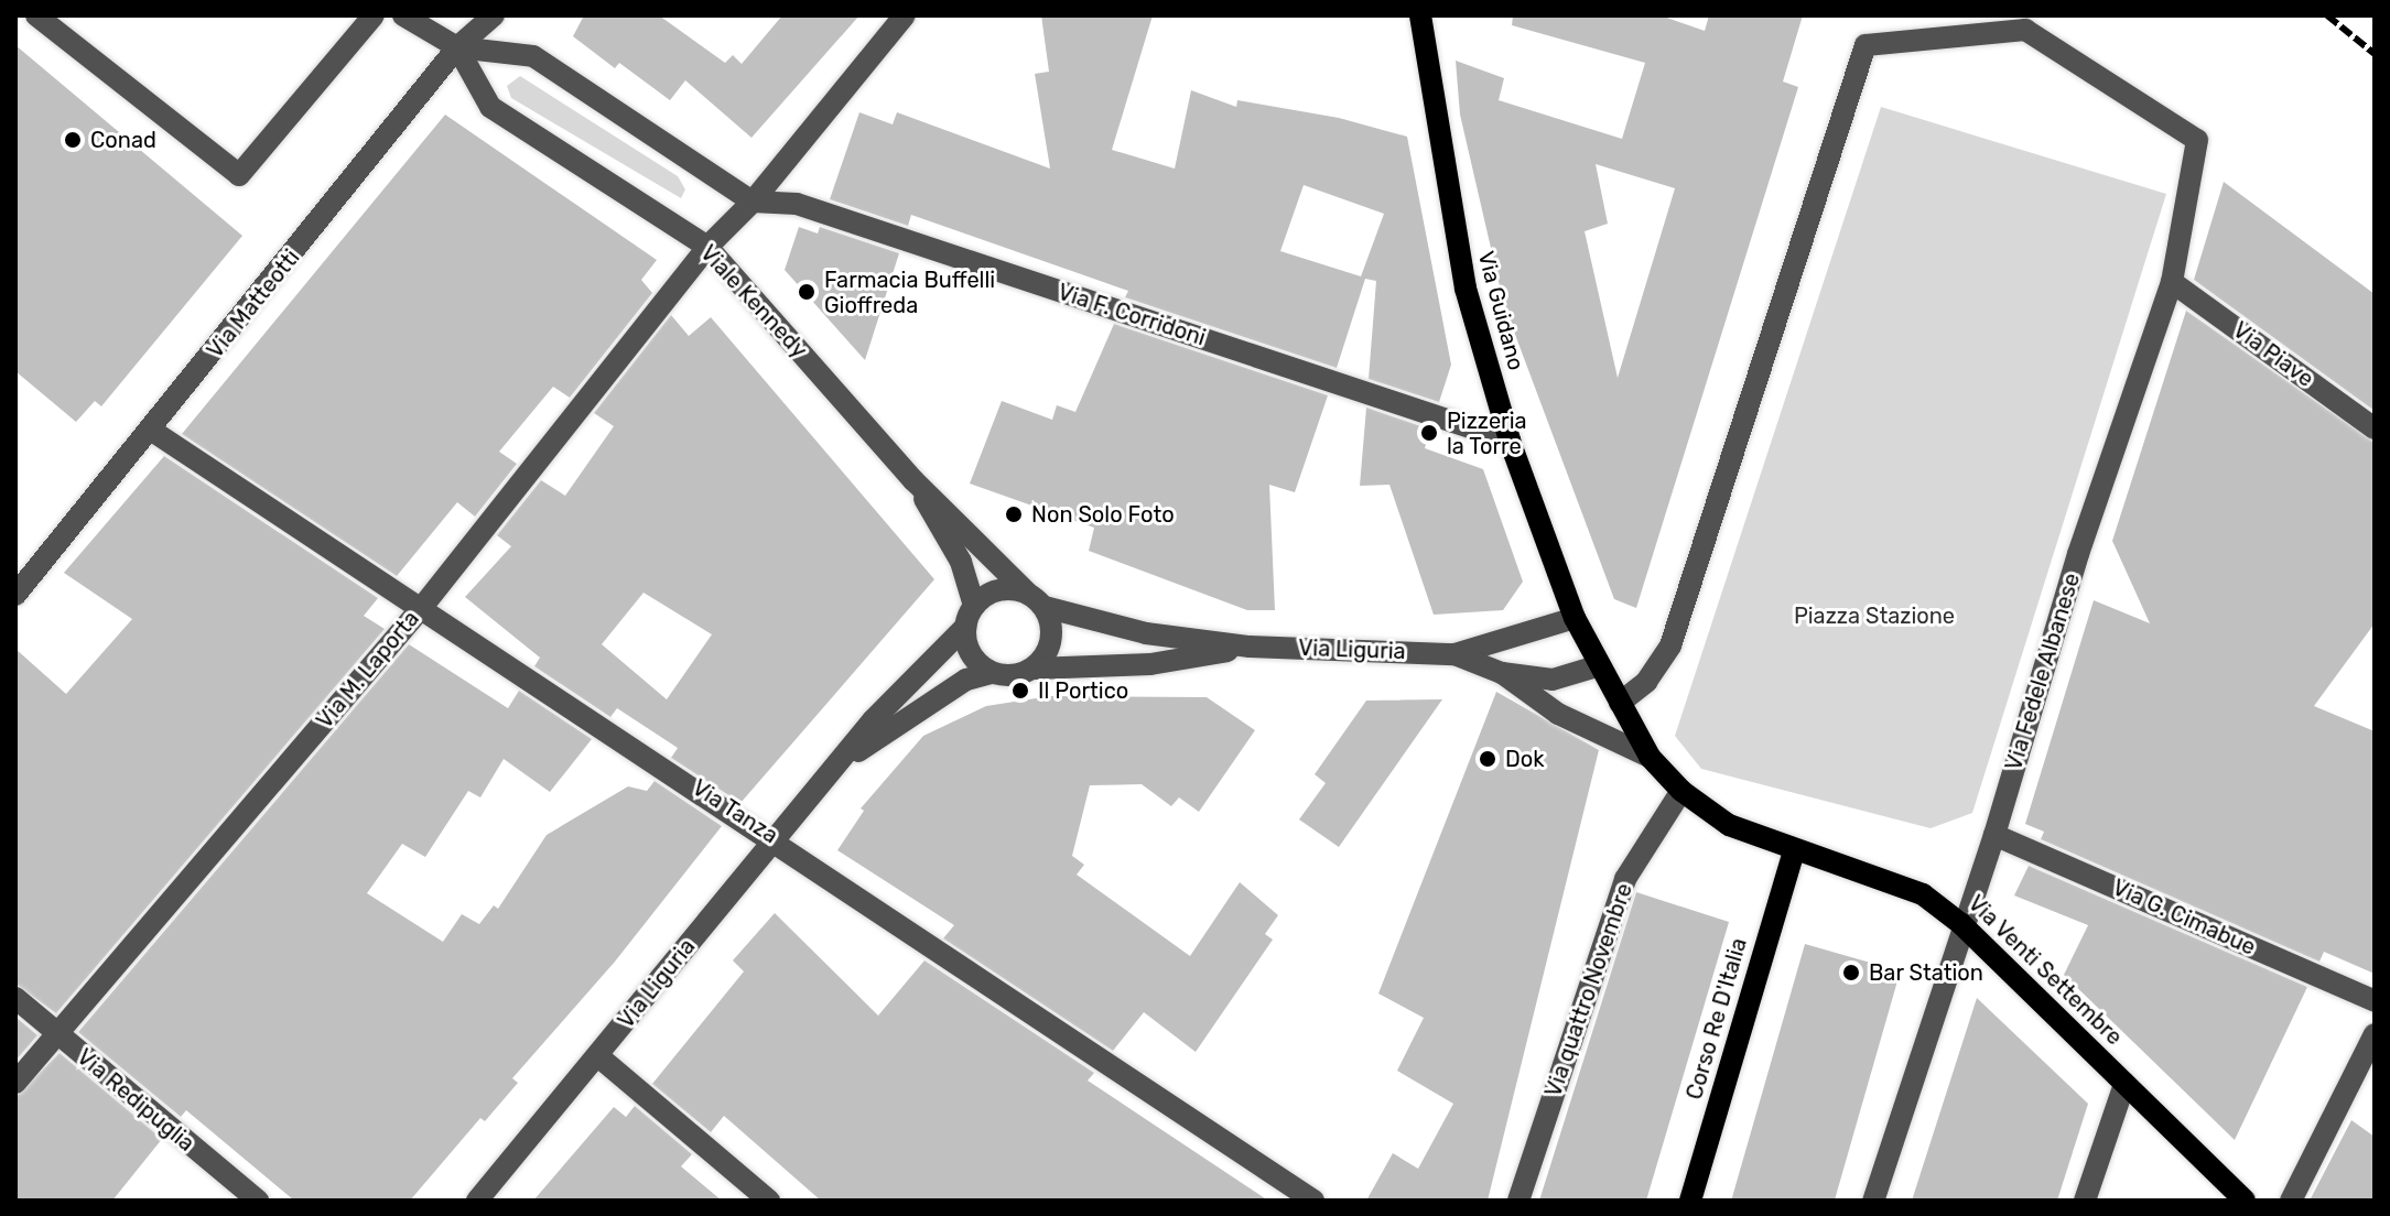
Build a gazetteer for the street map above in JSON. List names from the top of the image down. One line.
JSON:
{"streets":{"main road":["Via Guidano","Via Venti Settembre","Corso Re D'Italia"],"street":["Viale Kennedy","Via Matteotti","Via F. Corridoni","Via Piave","Via Liguria","Via M. Laporta","Via Fedele Albanese","Via Tanza","Via G. Cimabue","Via quattro Novembre","Via Redipuglia"]},"crossings":[["Viale Kennedy","Via Matteotti"],["Viale Kennedy","Via Liguria"],["Viale Kennedy","Via M. Laporta"],["Via Matteotti","Via Tanza"],["Via Guidano","Via F. Corridoni"],["Via Guidano","Via Fedele Albanese"],["Via Guidano","Via Venti Settembre"],["Via F. Corridoni","Via M. Laporta"],["Via Piave","Via Fedele Albanese"],["Via Liguria","Via Tanza"],["Via M. Laporta","Via Tanza"],["Via M. Laporta","Via Redipuglia"],["Via Fedele Albanese","Via G. Cimabue"],["Via Fedele Albanese","Via Venti Settembre"],["Via Venti Settembre","Via quattro Novembre"],["Via Venti Settembre","Corso Re D'Italia"]],"parks":["Piazza Stazione"],"places":["Conad","Farmacia Buffelli Gioffreda","Pizzeria la Torre","Non Solo Foto","Il Portico","Dok","Bar Station"]}
